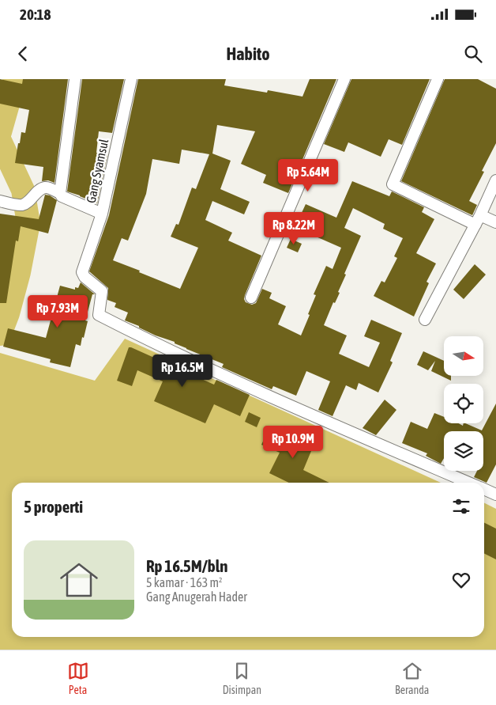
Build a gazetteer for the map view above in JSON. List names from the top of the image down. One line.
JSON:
{"streets":{"street":["Gang Syamsul"]},"north":"right","page":{"status":"20:18","header":"Habito","price":["Rp 5.64M","Rp 8.22M","Rp 7.93M","Rp 16.5M","Rp 10.9M"],"heading":"5 properti","list":[{"name":"Rp 16.5M/bln","note":"5 kamar · 163 m² · Gang Anugerah Hader"}],"tabs":["Peta","Disimpan","Beranda"]}}
